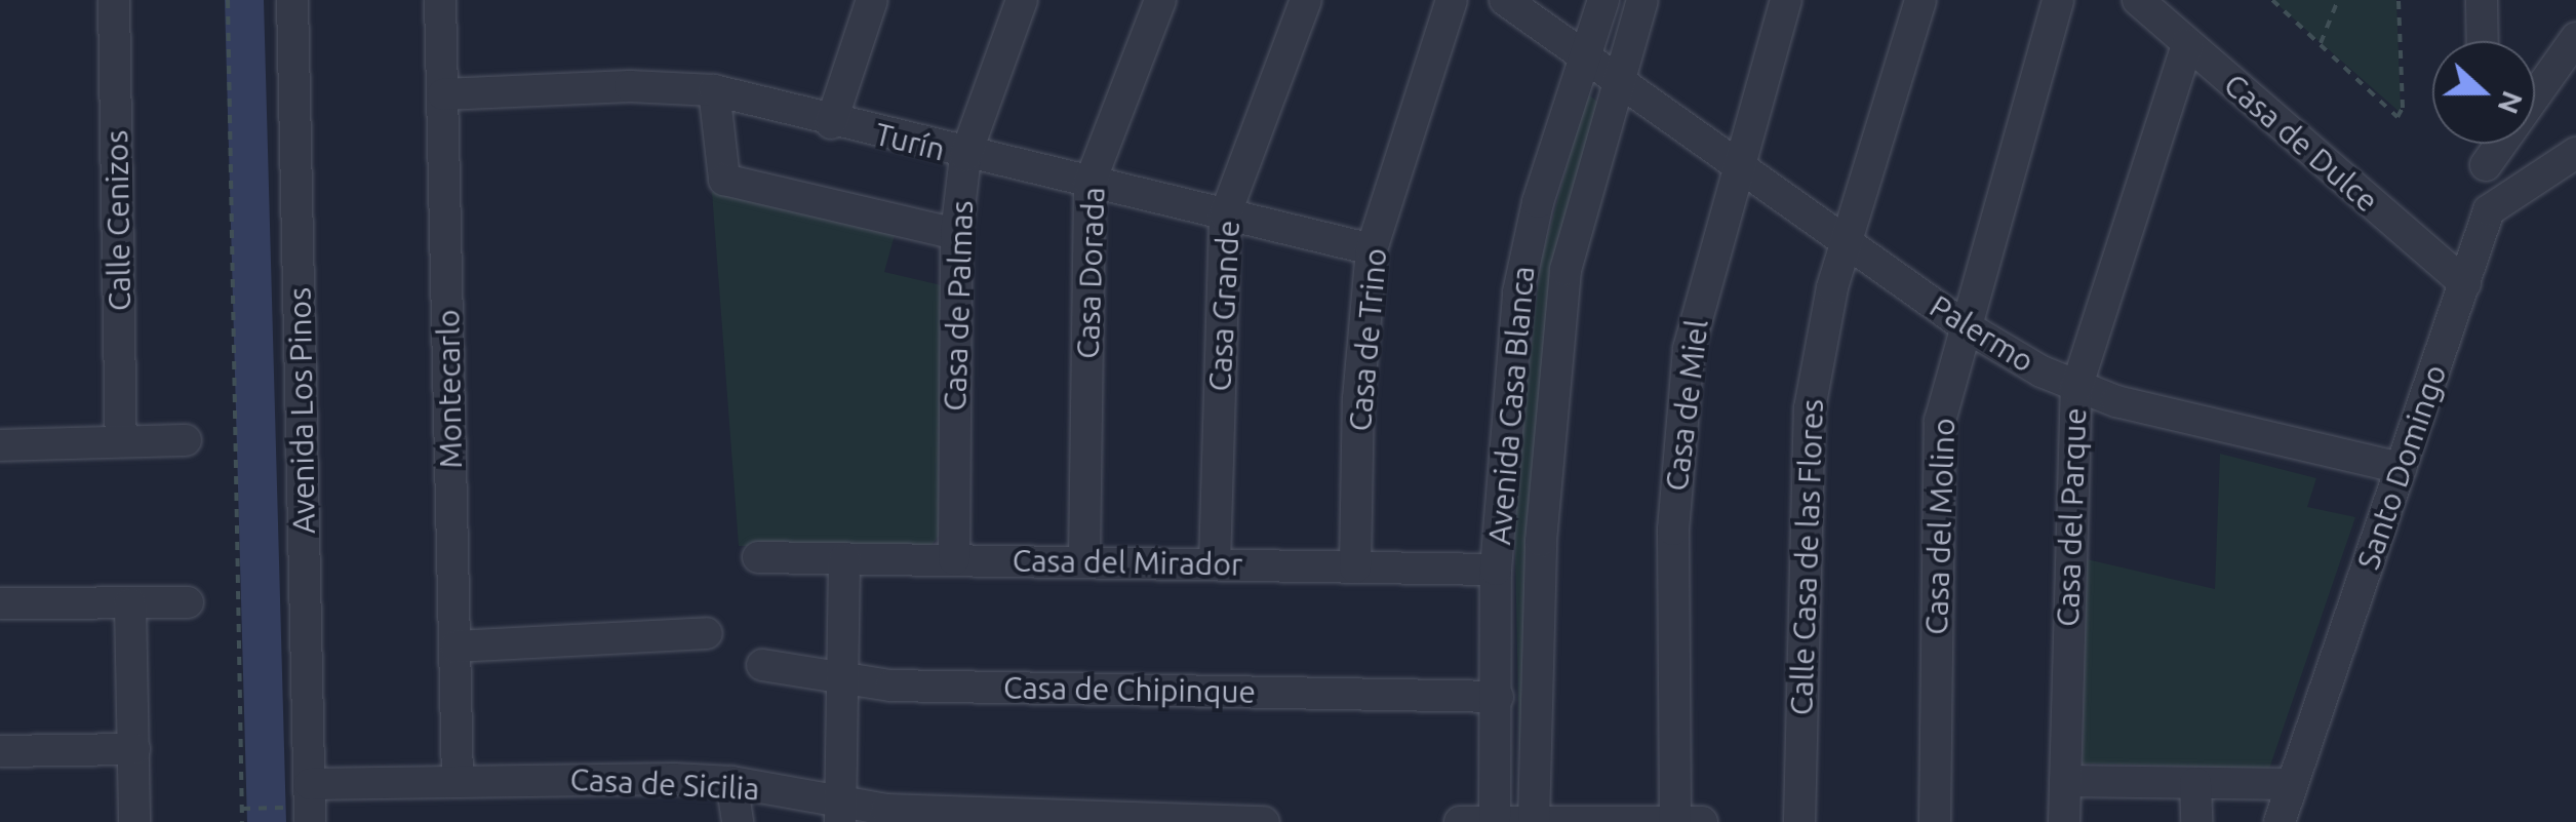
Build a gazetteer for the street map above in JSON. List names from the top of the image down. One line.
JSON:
{"streets":{"street":["Turín","Casa de Dulce","Calle Cenizos","Casa Dorada","Casa de Palmas","Casa Grande","Palermo","Casa de Trino","Montecarlo","Avenida Casa Blanca","Casa de Miel","Avenida Los Pinos","Santo Domingo","Casa del Parque","Casa del Molino","Calle Casa de las Flores","Casa del Mirador","Casa de Chipinque","Casa de Sicilia"]},"crossings":[["Turín","Casa Dorada"],["Turín","Casa de Palmas"],["Turín","Casa Grande"],["Turín","Casa de Trino"],["Turín","Montecarlo"],["Casa de Dulce","Santo Domingo"],["Casa de Dulce","Casa del Parque"],["Casa Dorada","Casa del Mirador"],["Casa de Palmas","Casa del Mirador"],["Casa Grande","Casa del Mirador"],["Palermo","Avenida Casa Blanca"],["Palermo","Casa de Miel"],["Palermo","Santo Domingo"],["Palermo","Casa del Parque"],["Palermo","Casa del Molino"],["Palermo","Calle Casa de las Flores"],["Casa de Trino","Casa del Mirador"],["Montecarlo","Casa de Sicilia"],["Avenida Casa Blanca","Casa del Mirador"],["Avenida Casa Blanca","Casa de Chipinque"],["Avenida Los Pinos","Casa de Sicilia"]],"north":"right"}
